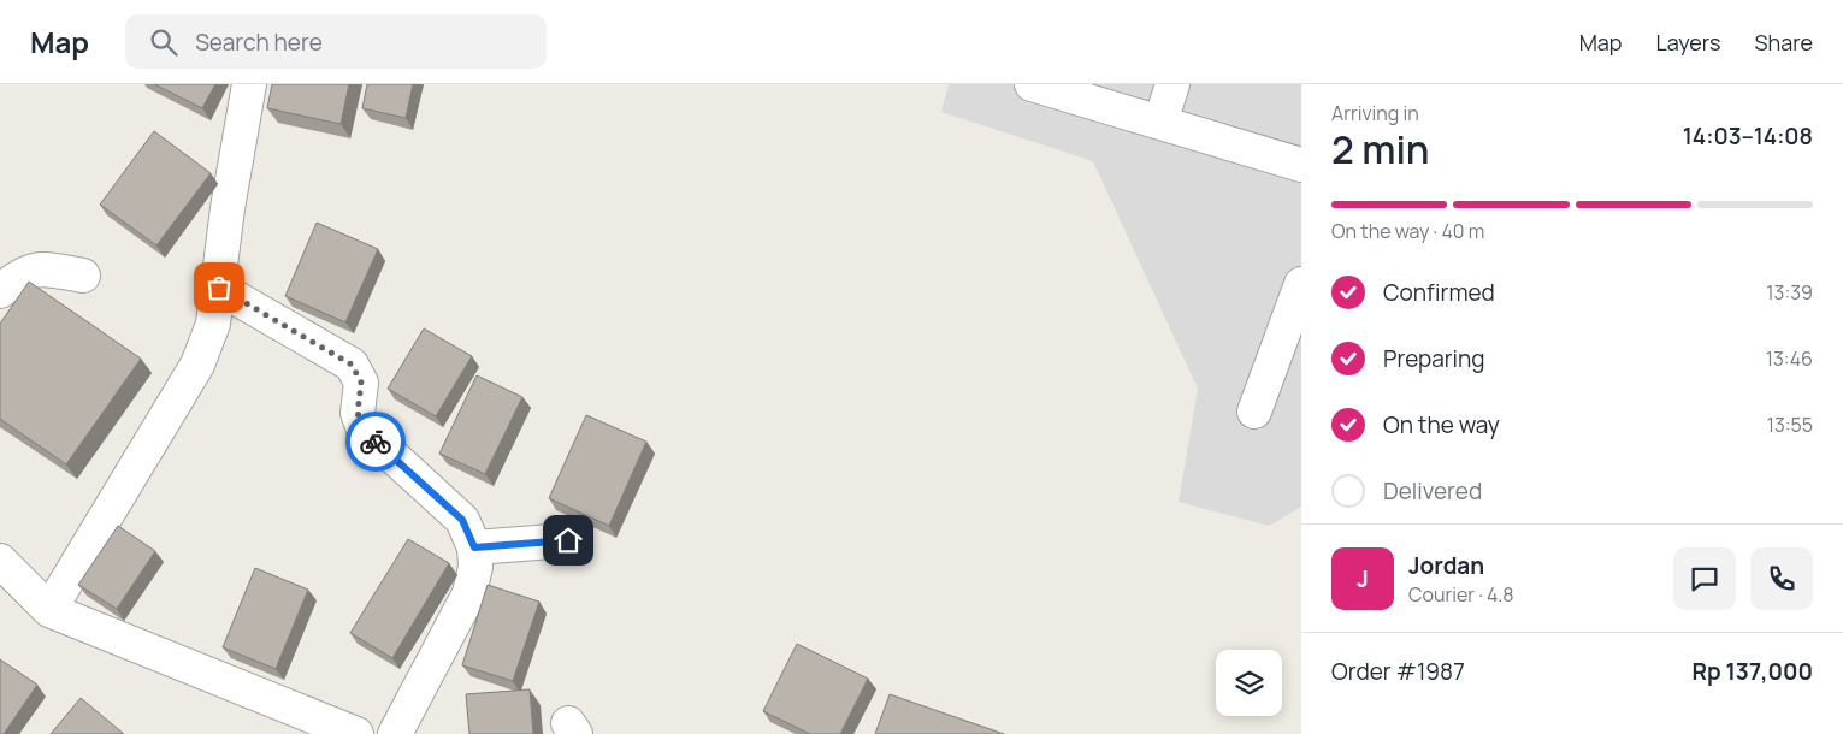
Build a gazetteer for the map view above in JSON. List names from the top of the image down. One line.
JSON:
{"page":{"header":"Map","search":"Search here","nav":["Map","Layers","Share"],"heading":["2 min","Arriving in","14:03–14:08"],"panel":["Jordan","Courier · 4.8","Order #1987","Rp 137,000"],"bar":"On the way · 40 m","list":[["Confirmed","13:39"],["Preparing","13:46"],["On the way","13:55"],"Delivered"],"round":"J"}}
